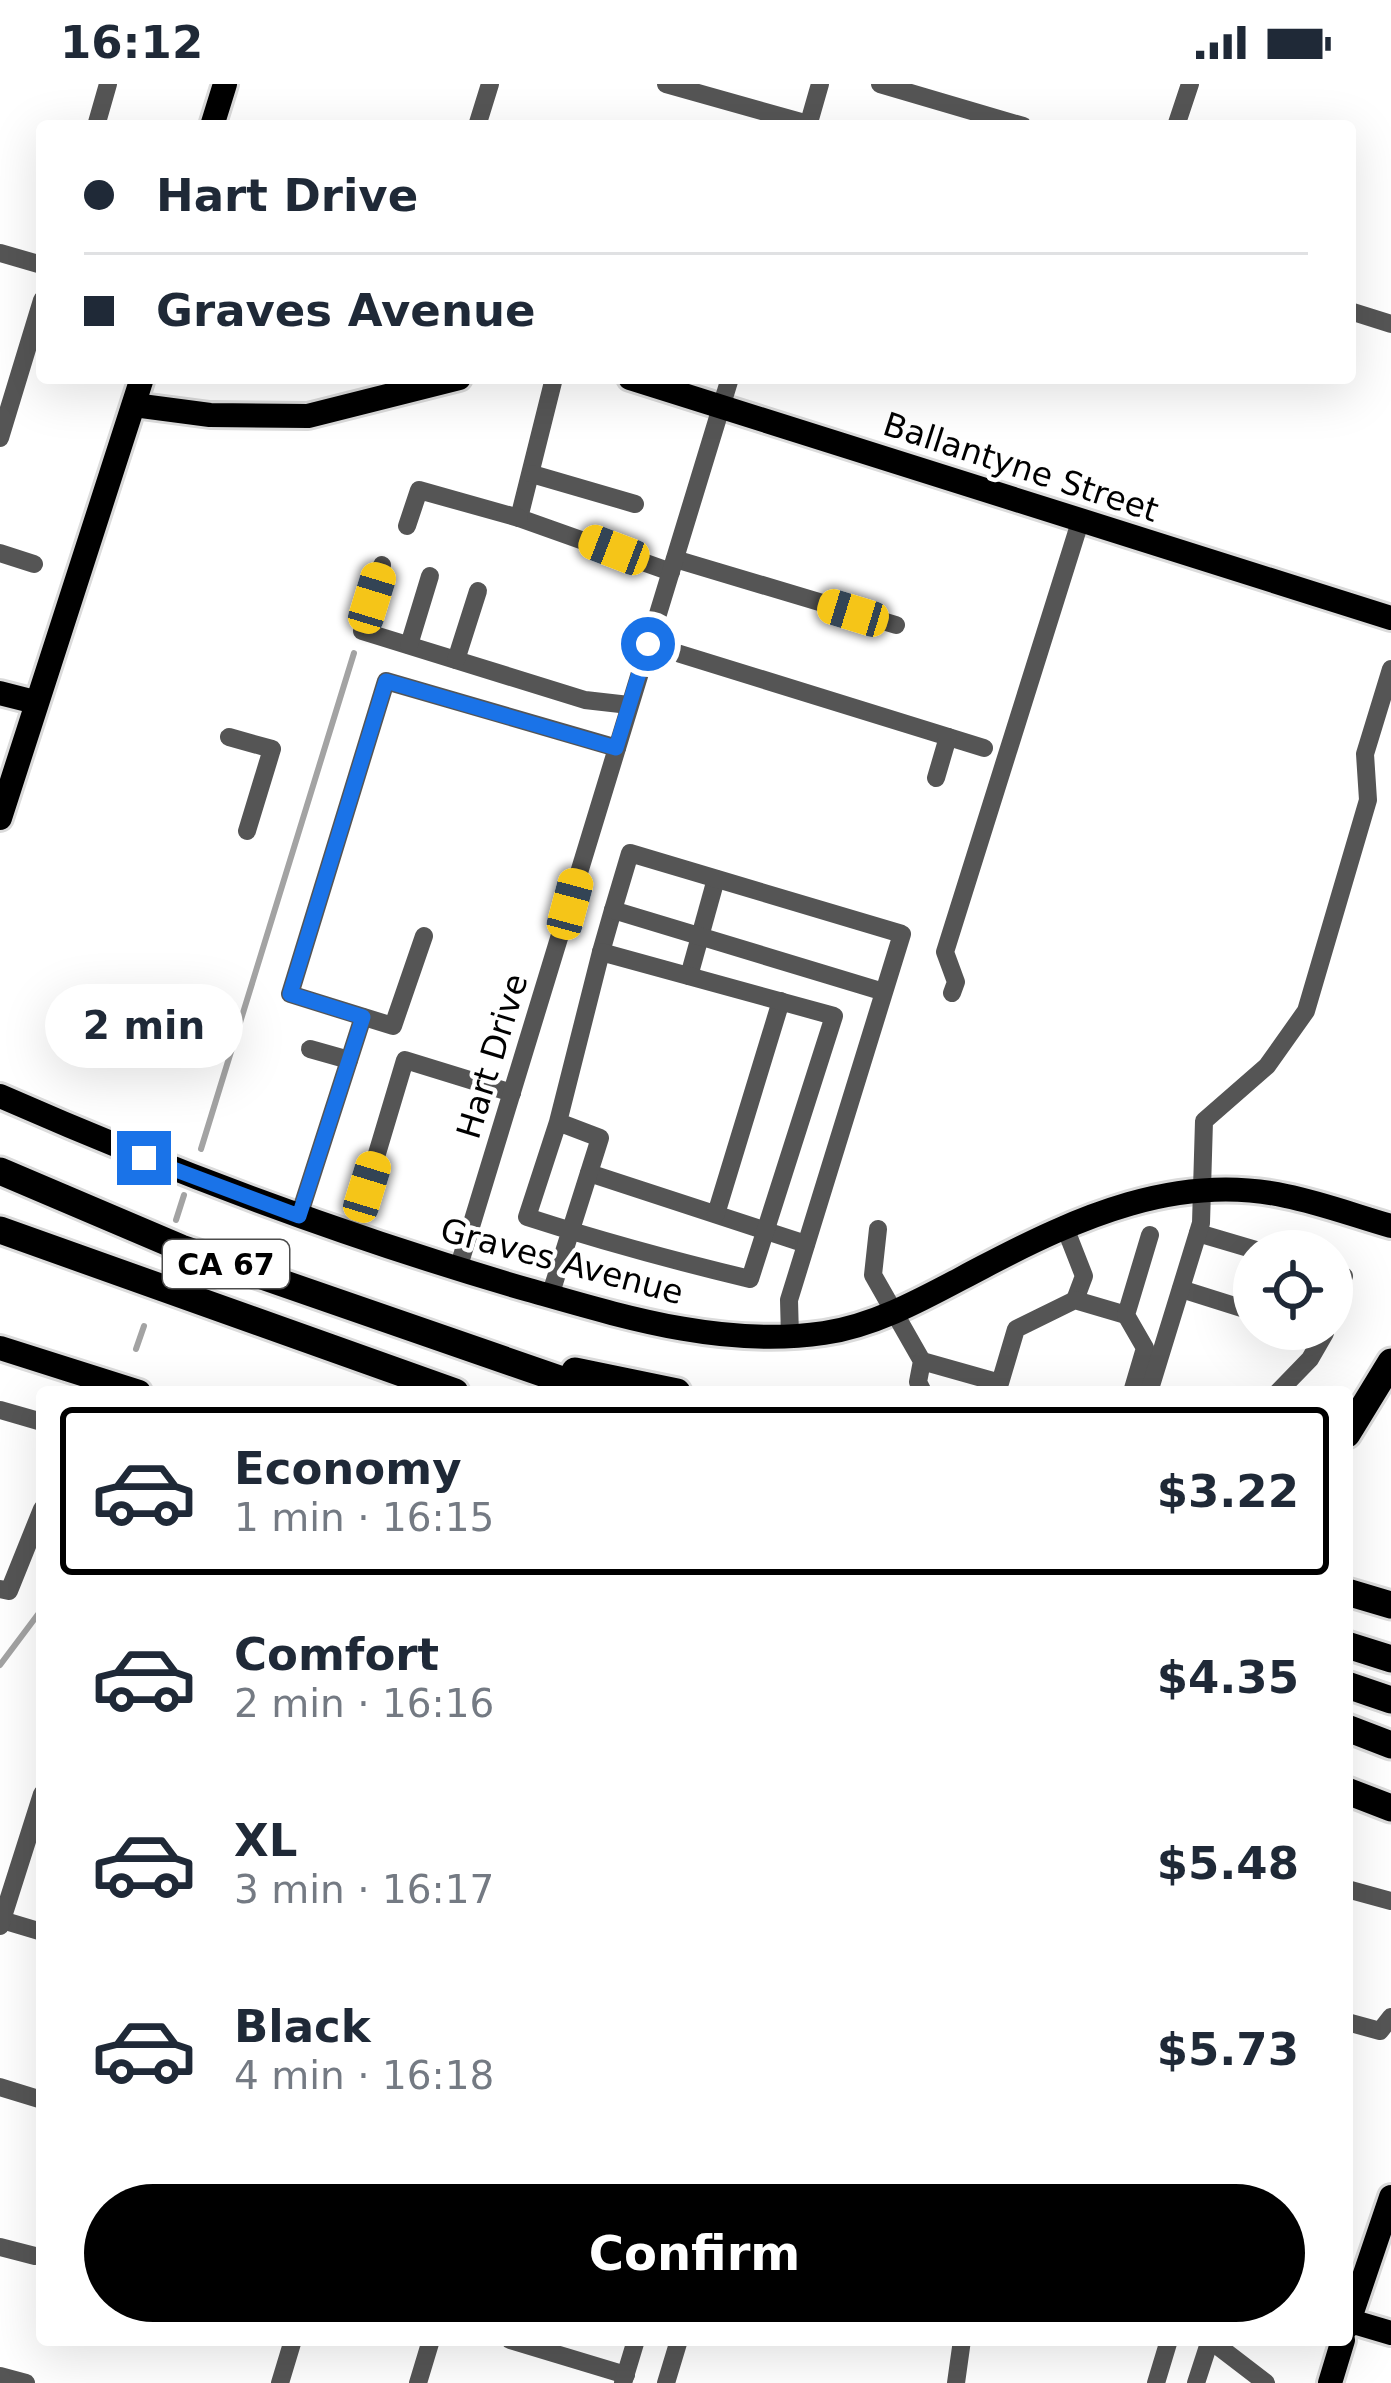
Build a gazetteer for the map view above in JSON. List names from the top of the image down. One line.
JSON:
{"streets":{"highway":["CA 67"],"main road":["Ballantyne Street","Graves Avenue"],"street":["Hart Drive"]},"crossings":[["Ballantyne Street","Hart Drive"],["Hart Drive","Graves Avenue"]],"page":{"status":"16:12","banner":["Hart Drive","Graves Avenue"],"bubble":"2 min","list":[{"name":"Economy","note":"1 min · 16:15","value":"$3.22"},{"name":"Comfort","note":"2 min · 16:16","value":"$4.35"},{"name":"XL","note":"3 min · 16:17","value":"$5.48"},{"name":"Black","note":"4 min · 16:18","value":"$5.73"}],"buttons":"Confirm"}}
